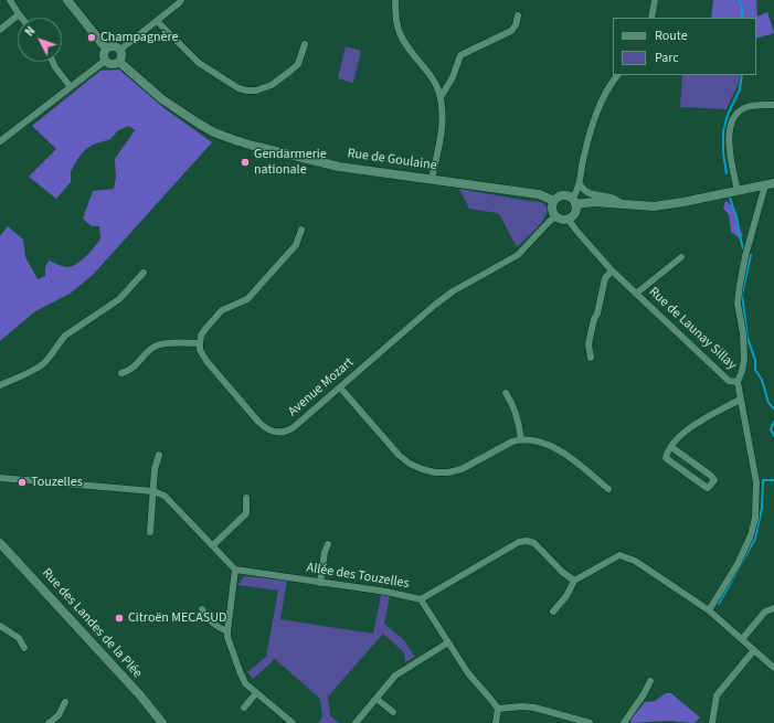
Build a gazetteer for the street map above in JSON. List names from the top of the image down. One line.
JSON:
{"streets":{"street":["Rue de Goulaine","Rue de Launay Sillay","Avenue Mozart","Allée des Touzelles","Rue des Landes de la Plée"]},"crossings":[["Rue de Goulaine","Rue de Launay Sillay"],["Rue de Goulaine","Avenue Mozart"],["Rue de Launay Sillay","Avenue Mozart"]],"places":["Champagnère","Gendarmerie nationale","Touzelles","Citroën MECASUD"],"legend":["Route","Parc"],"north":"top left"}
